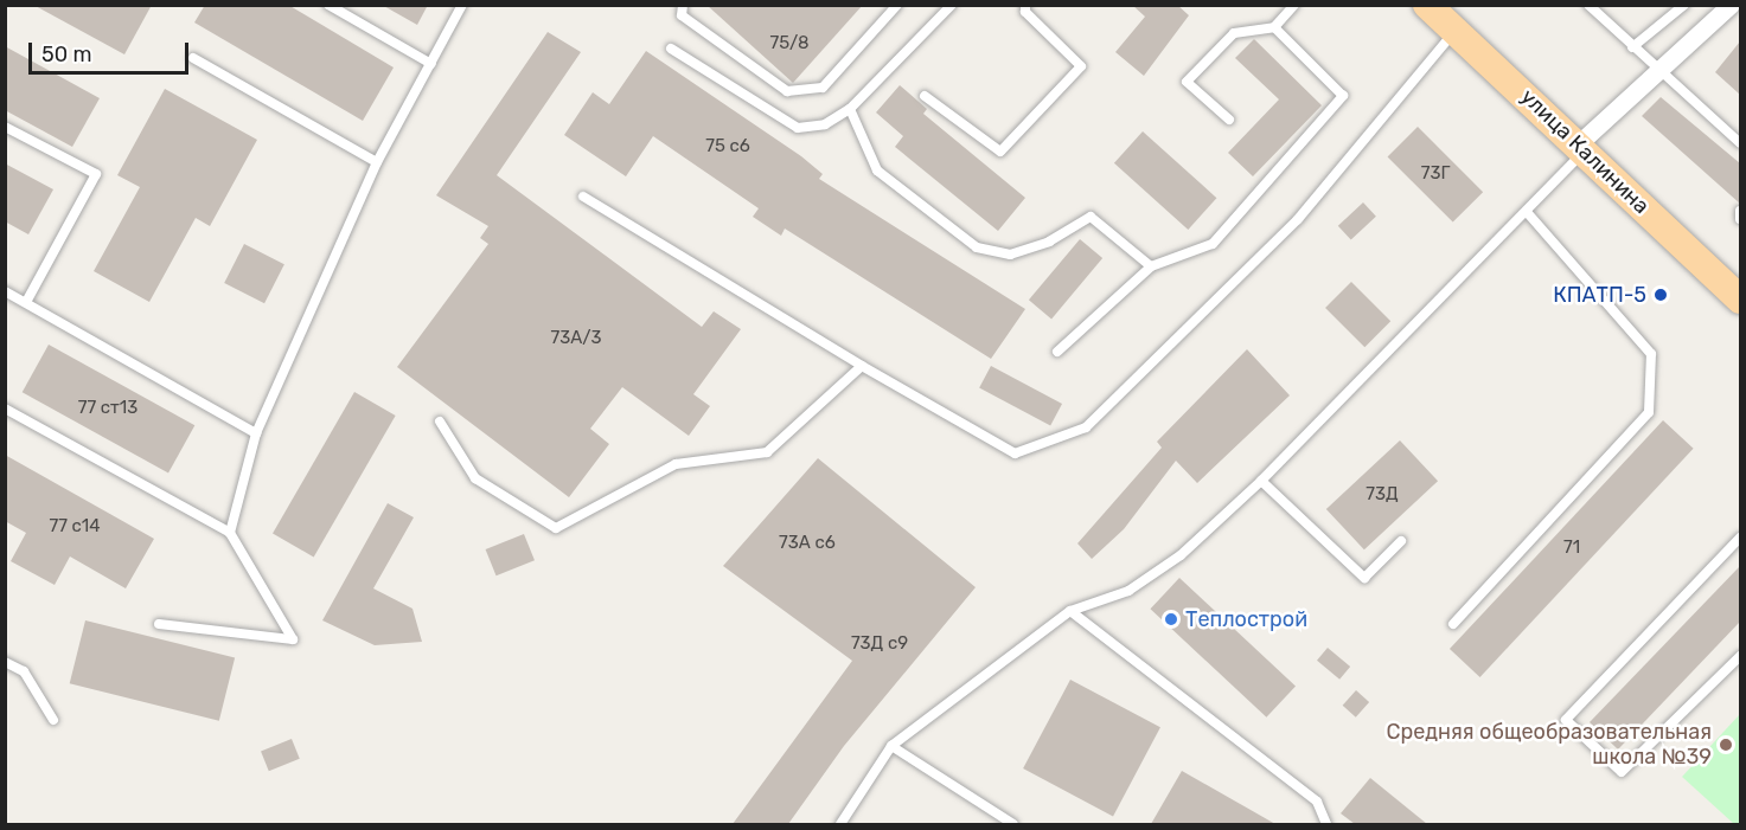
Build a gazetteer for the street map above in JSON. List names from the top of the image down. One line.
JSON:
{"streets":{"main road":["улица Калинина"]},"places":["КПАТП-5","Теплострой","Средняя общеобразовательная школа №39"],"house_numbers":["75/8","75 с6","73Г","73А/3","77 ст13","73Д","77 с14","73А с6","71","73Д с9"],"scale_bar":"50 m"}
